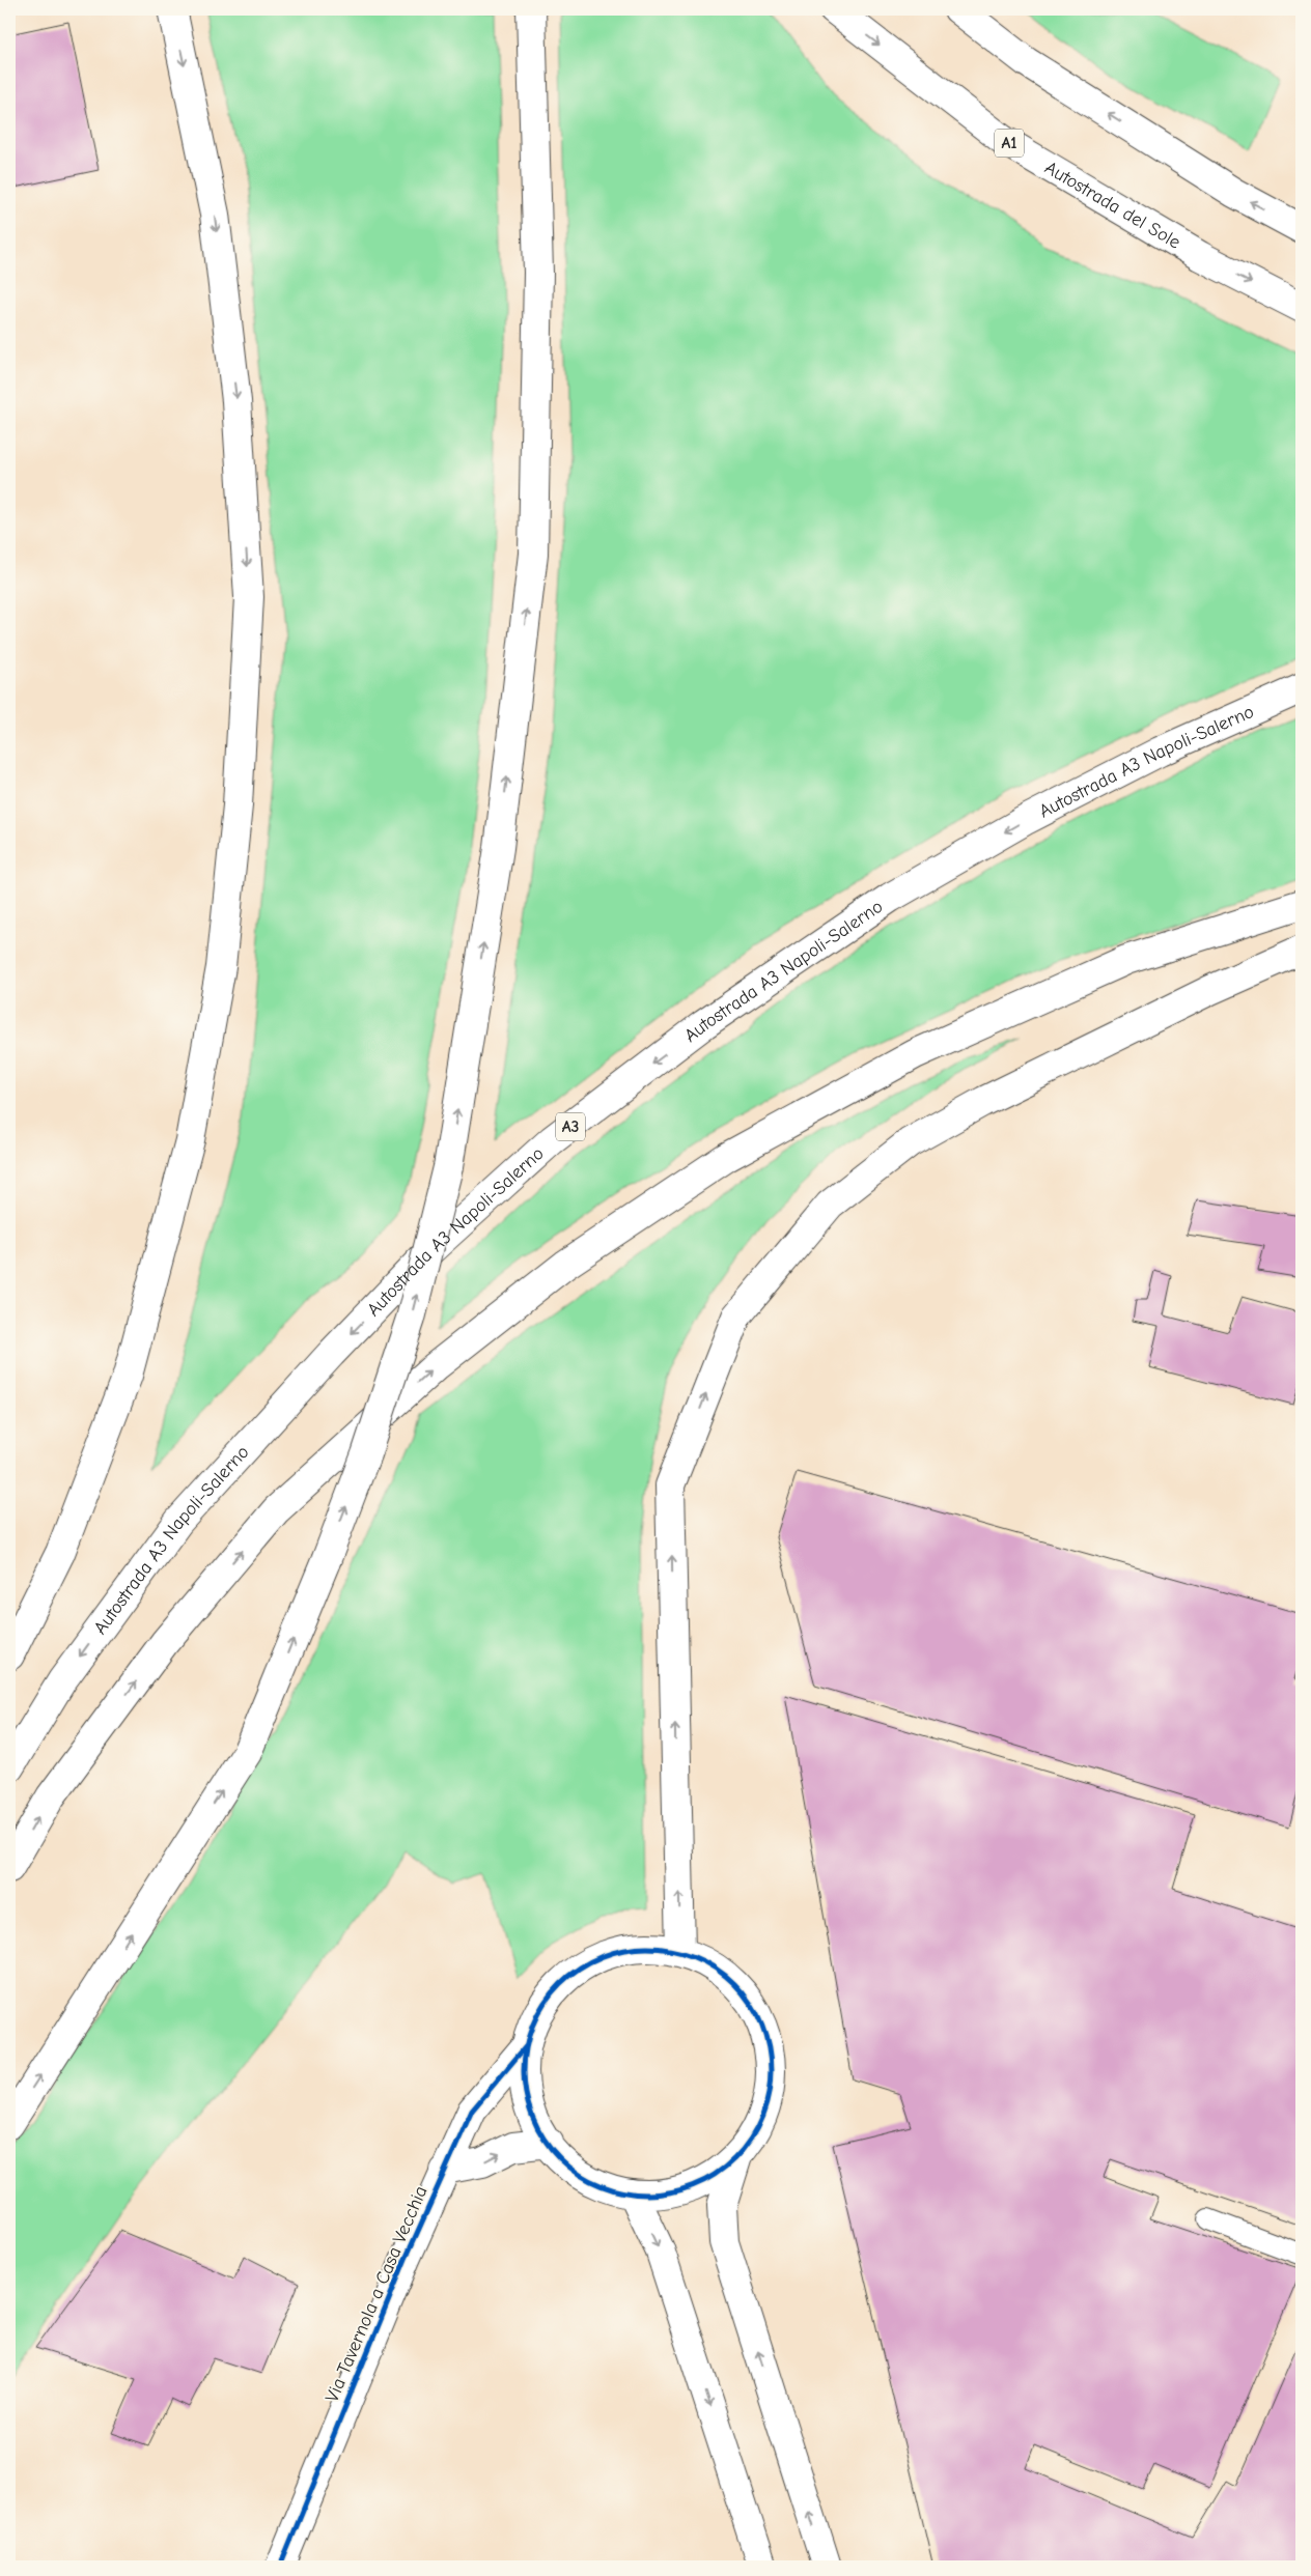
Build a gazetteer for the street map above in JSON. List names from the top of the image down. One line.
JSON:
{"streets":{"main road":["A1","Autostrada del Sole","Autostrada A3 Napoli-Salerno","A3","Via Tavernola a Casa Vecchia"]}}
